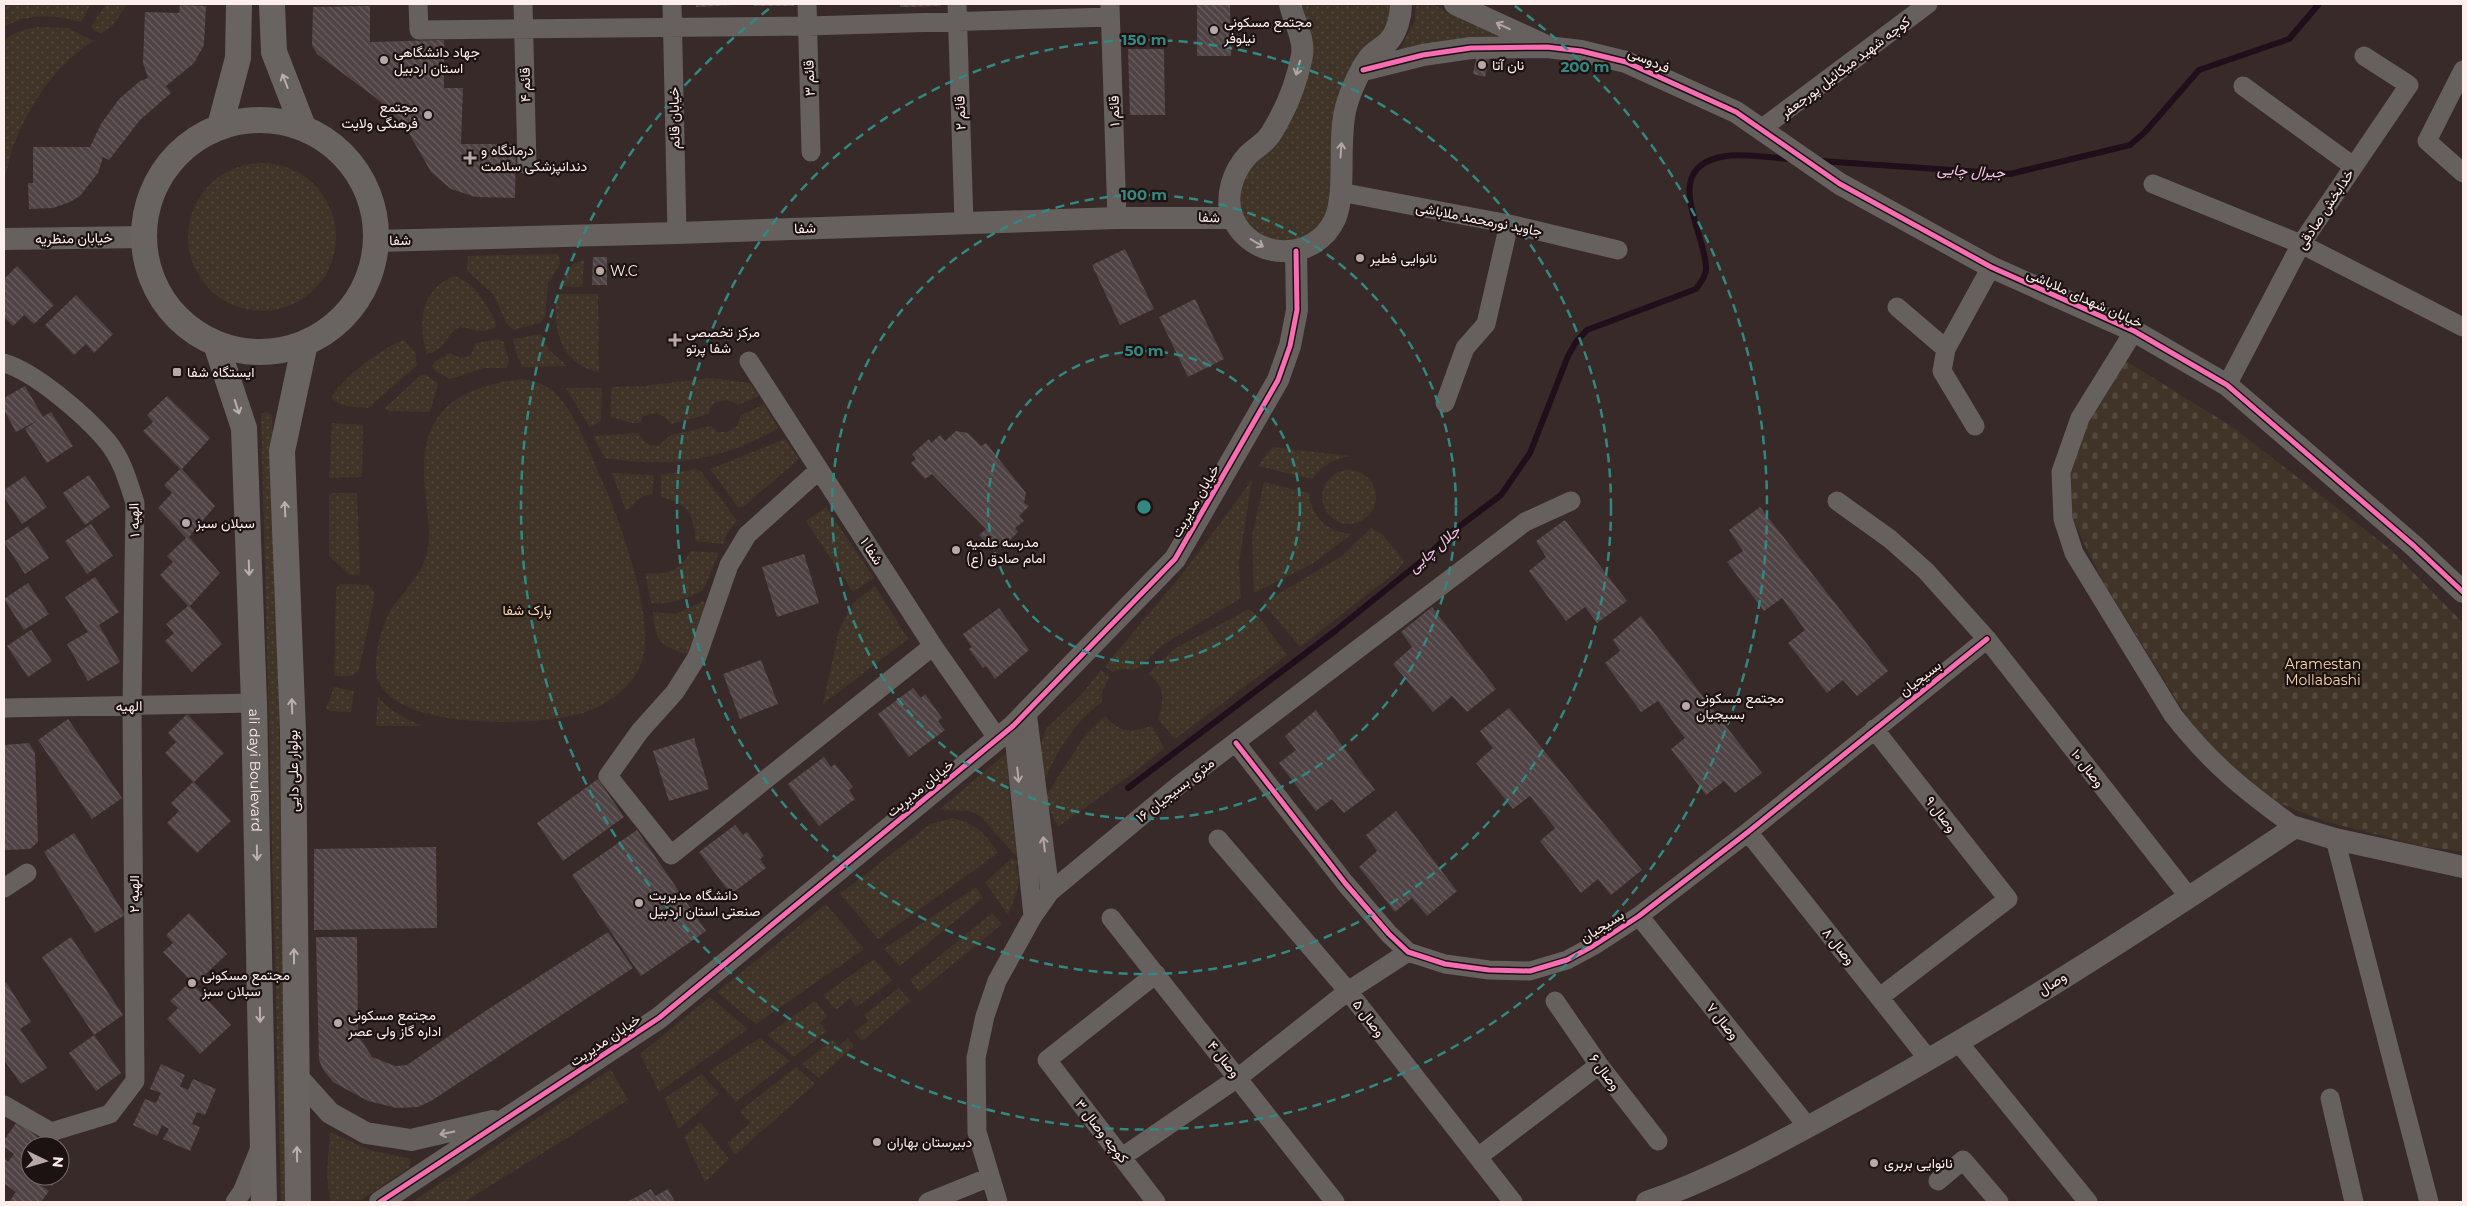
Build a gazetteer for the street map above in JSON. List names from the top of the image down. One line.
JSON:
{"streets":{"main road":["ali dayi Boulevard","بولوار علی دایی"],"street":["فردوسی","کوچه شهید میکائیل پورجعفر","قائم ۳","قائم ۴","قائم ۱","قائم ۲","خیابان قائم","خدابخش صادقی","شفا","جاوید نورمحمد ملاباشی","خیابان منظریه","خیابان شهدای ملاباشی","خیابان مدیریت","الهیه ۱","شفا ۱","بسیجیان","الهیه","وصال ۱۰","۱۶ متری بسیجیان","وصال ۹","الهیه ۲","وصال ۸","وصال","وصال ۵","وصال ۷","وصال ۴","وصال ۶","کوچه وصال ۳"]},"crossings":[["فردوسی","کوچه شهید میکائیل پورجعفر"],["فردوسی","خیابان شهدای ملاباشی"],["قائم ۱","شفا"],["قائم ۲","شفا"],["خیابان قائم","شفا"],["خدابخش صادقی","خیابان شهدای ملاباشی"],["خیابان مدیریت","شفا ۱"],["خیابان مدیریت","بولوار علی دایی"],["الهیه ۱","الهیه"],["الهیه ۱","الهیه ۲"],["بسیجیان","وصال ۱۰"],["بسیجیان","۱۶ متری بسیجیان"],["بسیجیان","وصال ۹"],["بسیجیان","وصال ۸"],["بسیجیان","وصال ۷"],["الهیه","ali dayi Boulevard"],["الهیه","الهیه ۲"],["وصال ۱۰","وصال"],["وصال ۹","وصال ۸"],["وصال ۸","وصال"],["وصال","وصال ۷"],["وصال ۴","کوچه وصال ۳"]],"one_way":["ali dayi Boulevard","بولوار علی دایی"],"water":["جیرال چایی","جلال چایی"],"parks":["پارک شفا","Aramestan Mollabashi"],"places":{"other":["مجتمع مسکونی نیلوفر","جهاد دانشگاهی استان اردبیل","نان آتا","مجتمع فرهنگی ولایت","نانوایی فطیر","W.C","سبلان سبز","مدرسه علمیه امام صادق (ع)","مجتمع مسکونی بسیجیان","دانشگاه مدیریت صنعتی استان اردبیل","مجتمع مسکونی سبلان سبز","مجتمع مسکونی اداره گاز ولی عصر","دبیرستان بهاران","نانوایی بربری"],"health":["درمانگاه و دندانپزشکی سلامت","مرکز تخصصی شفا پرتو"],"transit":["ایستگاه شفا"]},"north":"right","rings":["150 m","200 m","100 m","50 m"]}
